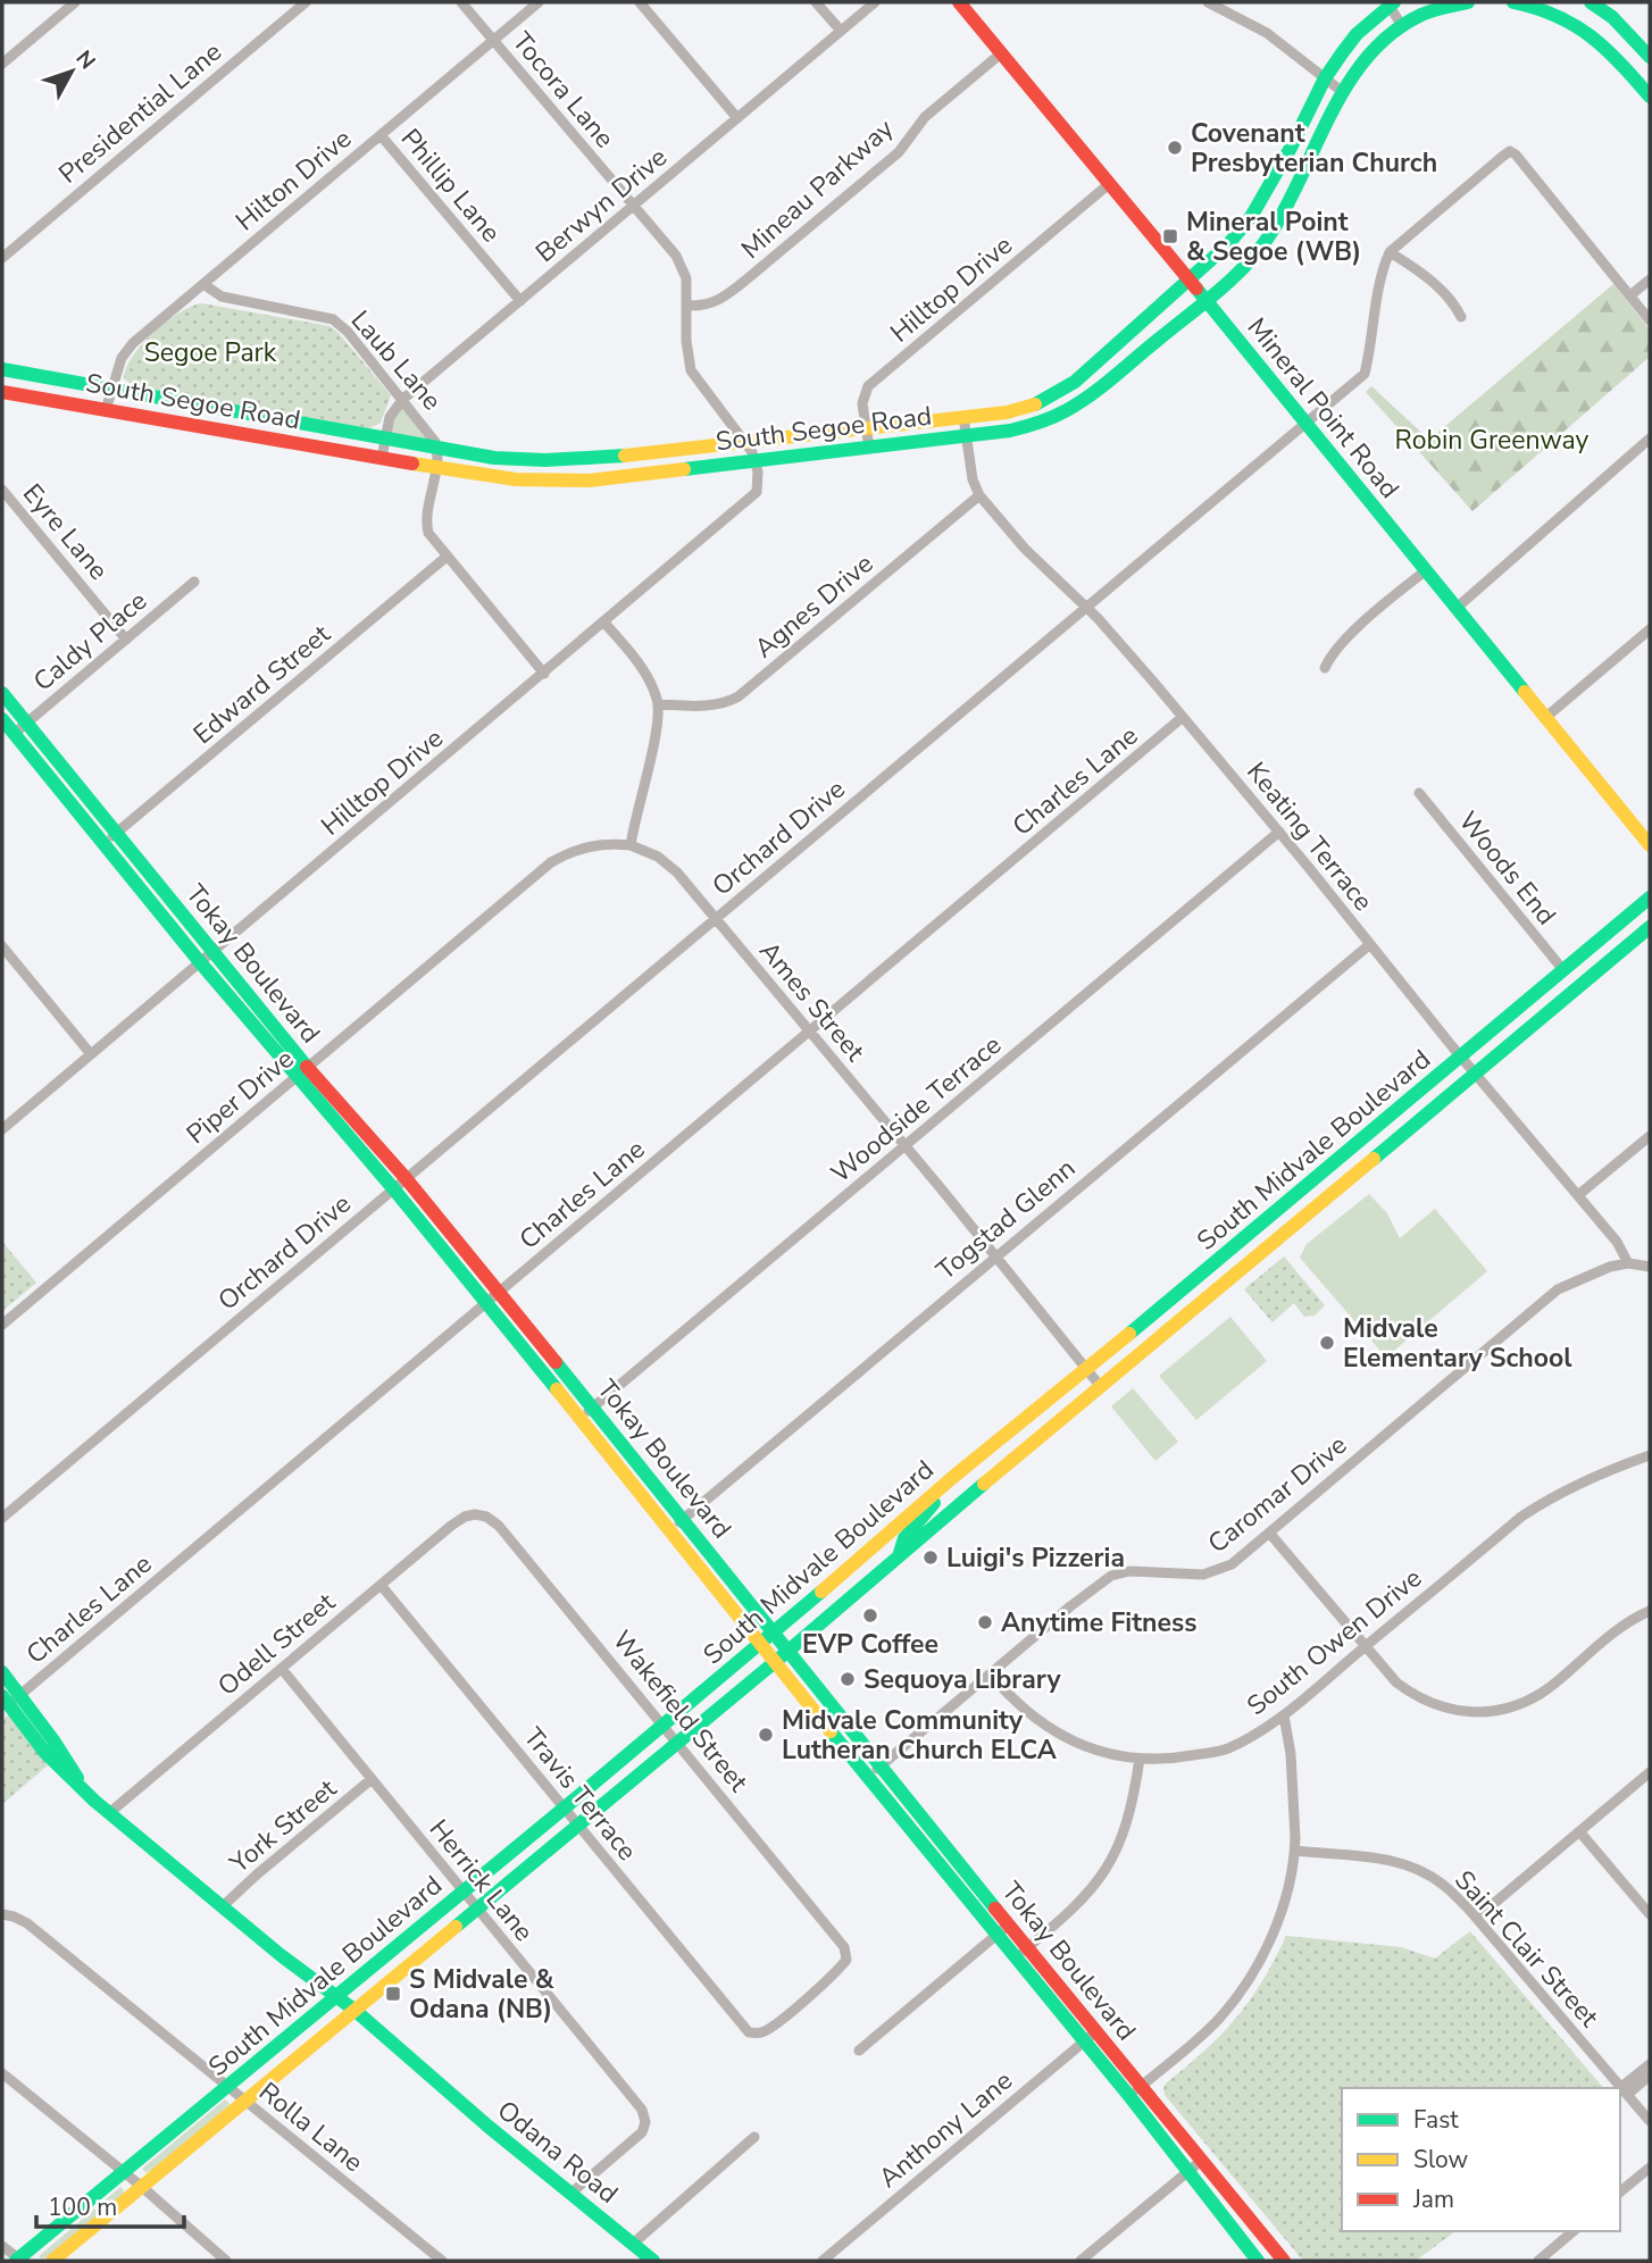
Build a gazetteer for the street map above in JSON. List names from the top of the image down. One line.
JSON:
{"streets":{"street":["Tocora Lane","Presidential Lane","Hilton Drive","Phillip Lane","Mineau Parkway","Berwyn Drive","Hilltop Drive","Laub Lane","South Segoe Road","Mineral Point Road","Eyre Lane","Agnes Drive","Caldy Place","Edward Street","Charles Lane","Keating Terrace","Orchard Drive","Woods End","Tokay Boulevard","Ames Street","Piper Drive","Woodside Terrace","South Midvale Boulevard","Togstad Glenn","Caromar Drive","South Owen Drive","Odell Street","Wakefield Street","Travis Terrace","York Street","Herrick Lane","Saint Clair Street","Rolla Lane","Anthony Lane","Odana Road"]},"crossings":[["Tocora Lane","Hilton Drive"],["Tocora Lane","Mineau Parkway"],["Tocora Lane","Berwyn Drive"],["Tocora Lane","Hilltop Drive"],["Tocora Lane","South Segoe Road"],["Hilton Drive","Phillip Lane"],["Hilton Drive","Laub Lane"],["Hilton Drive","South Segoe Road"],["Phillip Lane","Berwyn Drive"],["Mineau Parkway","Mineral Point Road"],["Berwyn Drive","Laub Lane"],["Berwyn Drive","South Segoe Road"],["Hilltop Drive","Laub Lane"],["Hilltop Drive","South Segoe Road"],["Hilltop Drive","Mineral Point Road"],["Hilltop Drive","Tokay Boulevard"],["Laub Lane","South Segoe Road"],["Laub Lane","Edward Street"],["South Segoe Road","Mineral Point Road"],["South Segoe Road","Keating Terrace"],["Mineral Point Road","Orchard Drive"],["Eyre Lane","Caldy Place"],["Agnes Drive","Keating Terrace"],["Caldy Place","Tokay Boulevard"],["Edward Street","Tokay Boulevard"],["Charles Lane","Keating Terrace"],["Charles Lane","Tokay Boulevard"],["Charles Lane","Ames Street"],["Charles Lane","Odana Road"],["Keating Terrace","Orchard Drive"],["Keating Terrace","Woodside Terrace"],["Keating Terrace","South Midvale Boulevard"],["Keating Terrace","Togstad Glenn"],["Keating Terrace","Caromar Drive"],["Orchard Drive","Tokay Boulevard"],["Orchard Drive","Ames Street"],["Woods End","South Midvale Boulevard"],["Tokay Boulevard","Piper Drive"],["Tokay Boulevard","Woodside Terrace"],["Tokay Boulevard","South Midvale Boulevard"],["Tokay Boulevard","Togstad Glenn"],["Tokay Boulevard","Caromar Drive"],["Tokay Boulevard","Anthony Lane"],["Ames Street","Piper Drive"],["Ames Street","Woodside Terrace"],["Ames Street","South Midvale Boulevard"],["Ames Street","Togstad Glenn"],["South Midvale Boulevard","Wakefield Street"],["South Midvale Boulevard","Travis Terrace"],["South Midvale Boulevard","Herrick Lane"],["South Midvale Boulevard","Rolla Lane"],["South Midvale Boulevard","Odana Road"],["Caromar Drive","South Owen Drive"],["Odell Street","Wakefield Street"],["Odell Street","Travis Terrace"],["Odell Street","Herrick Lane"],["Odell Street","Odana Road"],["Wakefield Street","Travis Terrace"],["York Street","Herrick Lane"],["York Street","Odana Road"],["Herrick Lane","Odana Road"]],"parks":["Segoe Park","Robin Greenway"],"places":{"other":["Covenant Presbyterian Church","Midvale Elementary School","Luigi's Pizzeria","EVP Coffee","Anytime Fitness","Sequoya Library","Midvale Community Lutheran Church ELCA"],"transit":["Mineral Point & Segoe (WB)","S Midvale & Odana (NB)"]},"legend":["Fast","Slow","Jam"],"scale_bar":"100 m","north":"top right"}
